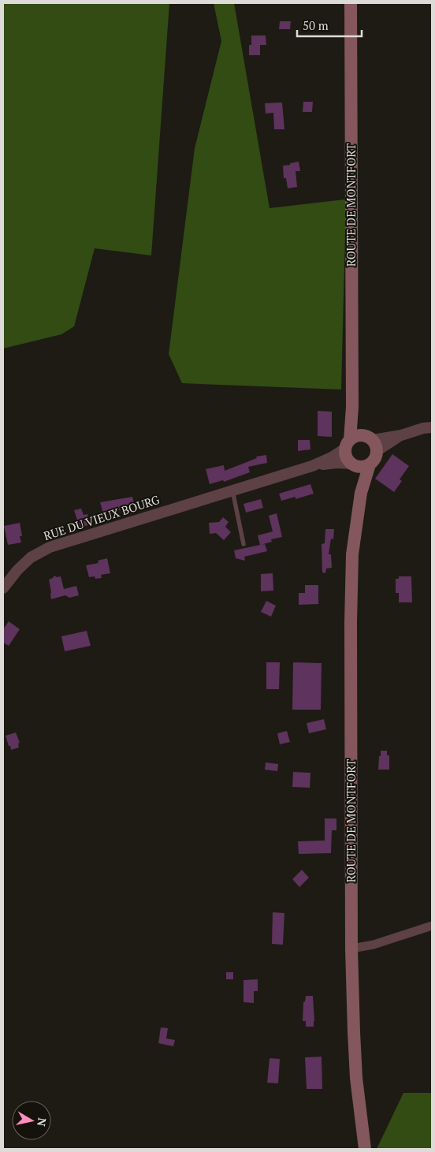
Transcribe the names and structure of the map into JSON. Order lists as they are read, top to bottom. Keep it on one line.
{"streets":{"main road":["ROUTE DE MONTFORT"],"street":["RUE DU VIEUX BOURG"]},"scale_bar":"50 m","north":"right"}
